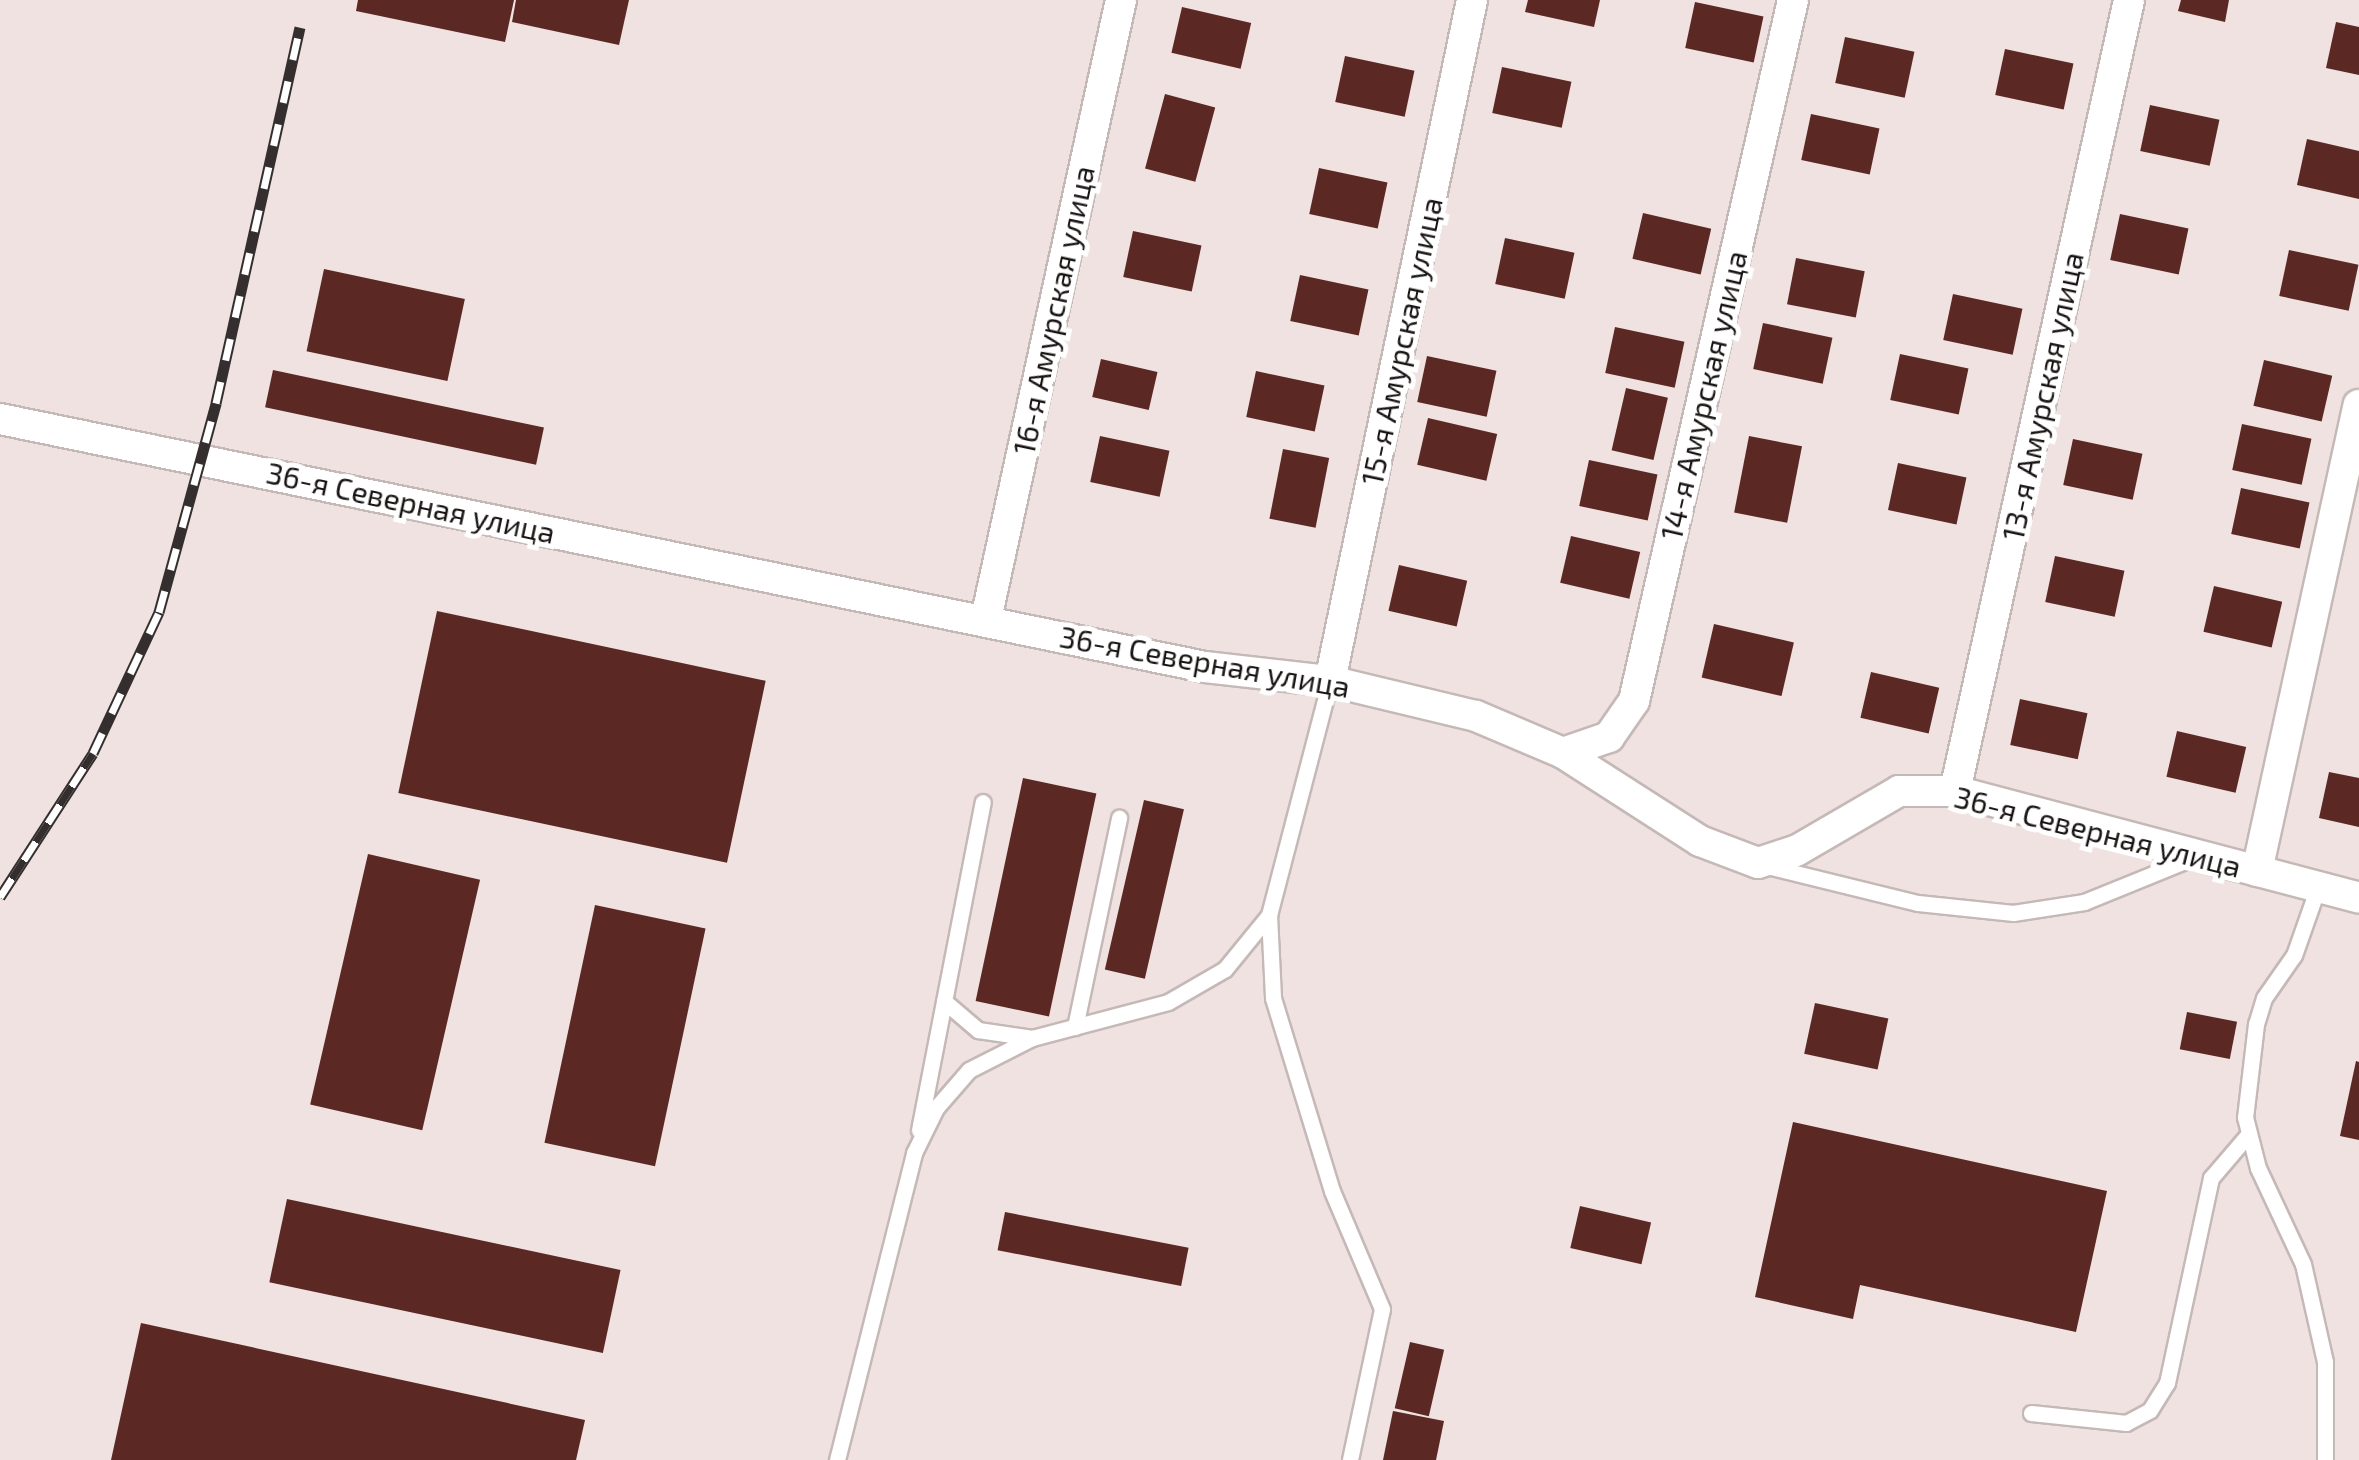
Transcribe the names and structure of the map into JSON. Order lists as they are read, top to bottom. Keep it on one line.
{"streets":{"street":["16-я Амурская улица","15-я Амурская улица","14-я Амурская улица","13-я Амурская улица","36-я Северная улица"]},"crossings":[["16-я Амурская улица","36-я Северная улица"],["15-я Амурская улица","36-я Северная улица"],["14-я Амурская улица","36-я Северная улица"],["13-я Амурская улица","36-я Северная улица"]]}
